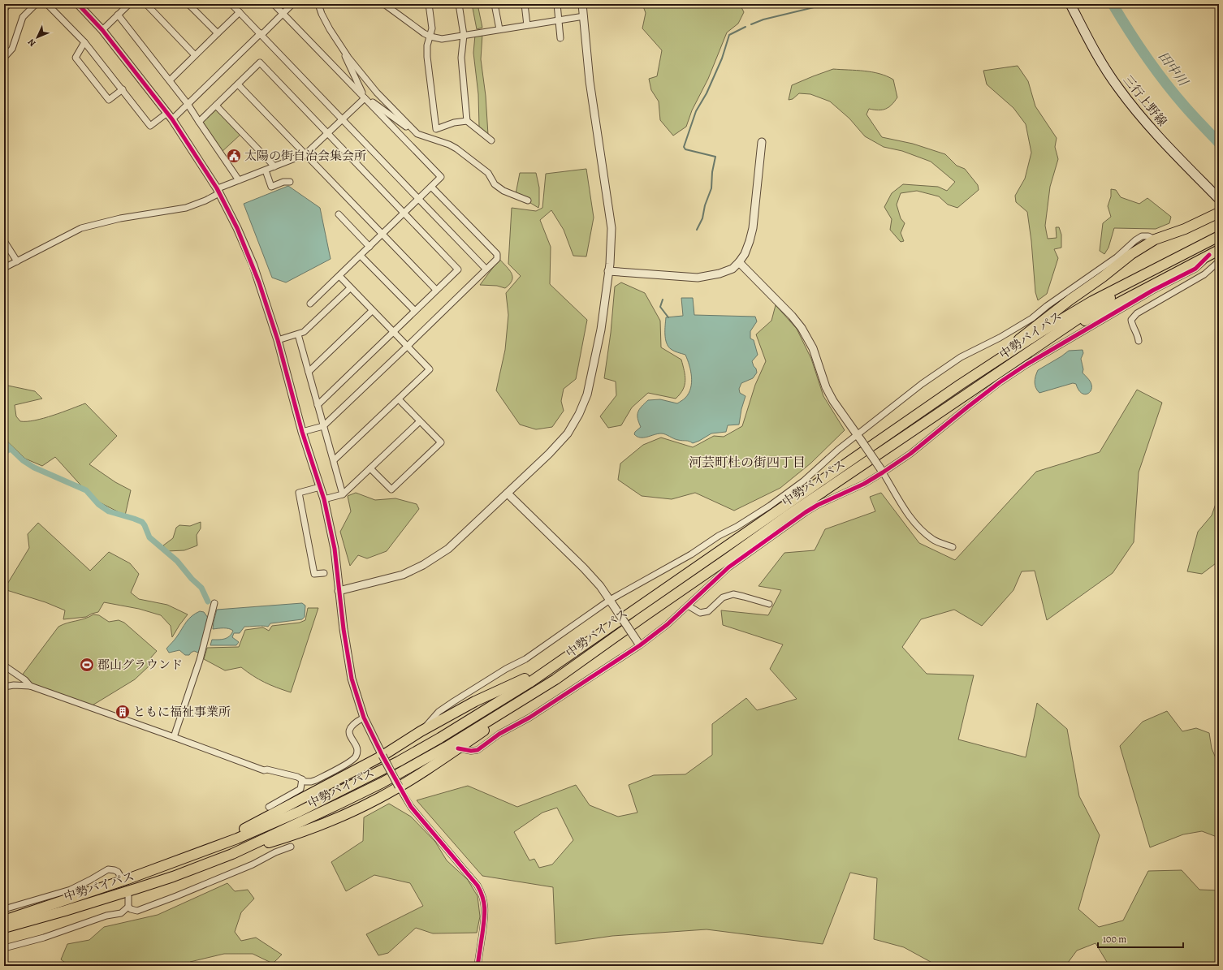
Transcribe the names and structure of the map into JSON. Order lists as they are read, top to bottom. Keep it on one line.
{"streets":{"highway":["中勢バイパス"],"main road":["三行上野線"]},"districts":["河芸町杜の街四丁目"],"water":["田中川"],"places":{"public building":["太陽の街自治会集会所"],"sports":["郡山グラウンド"],"building":["ともに福祉事業所"]},"scale_bar":"100 m","north":"bottom left"}
